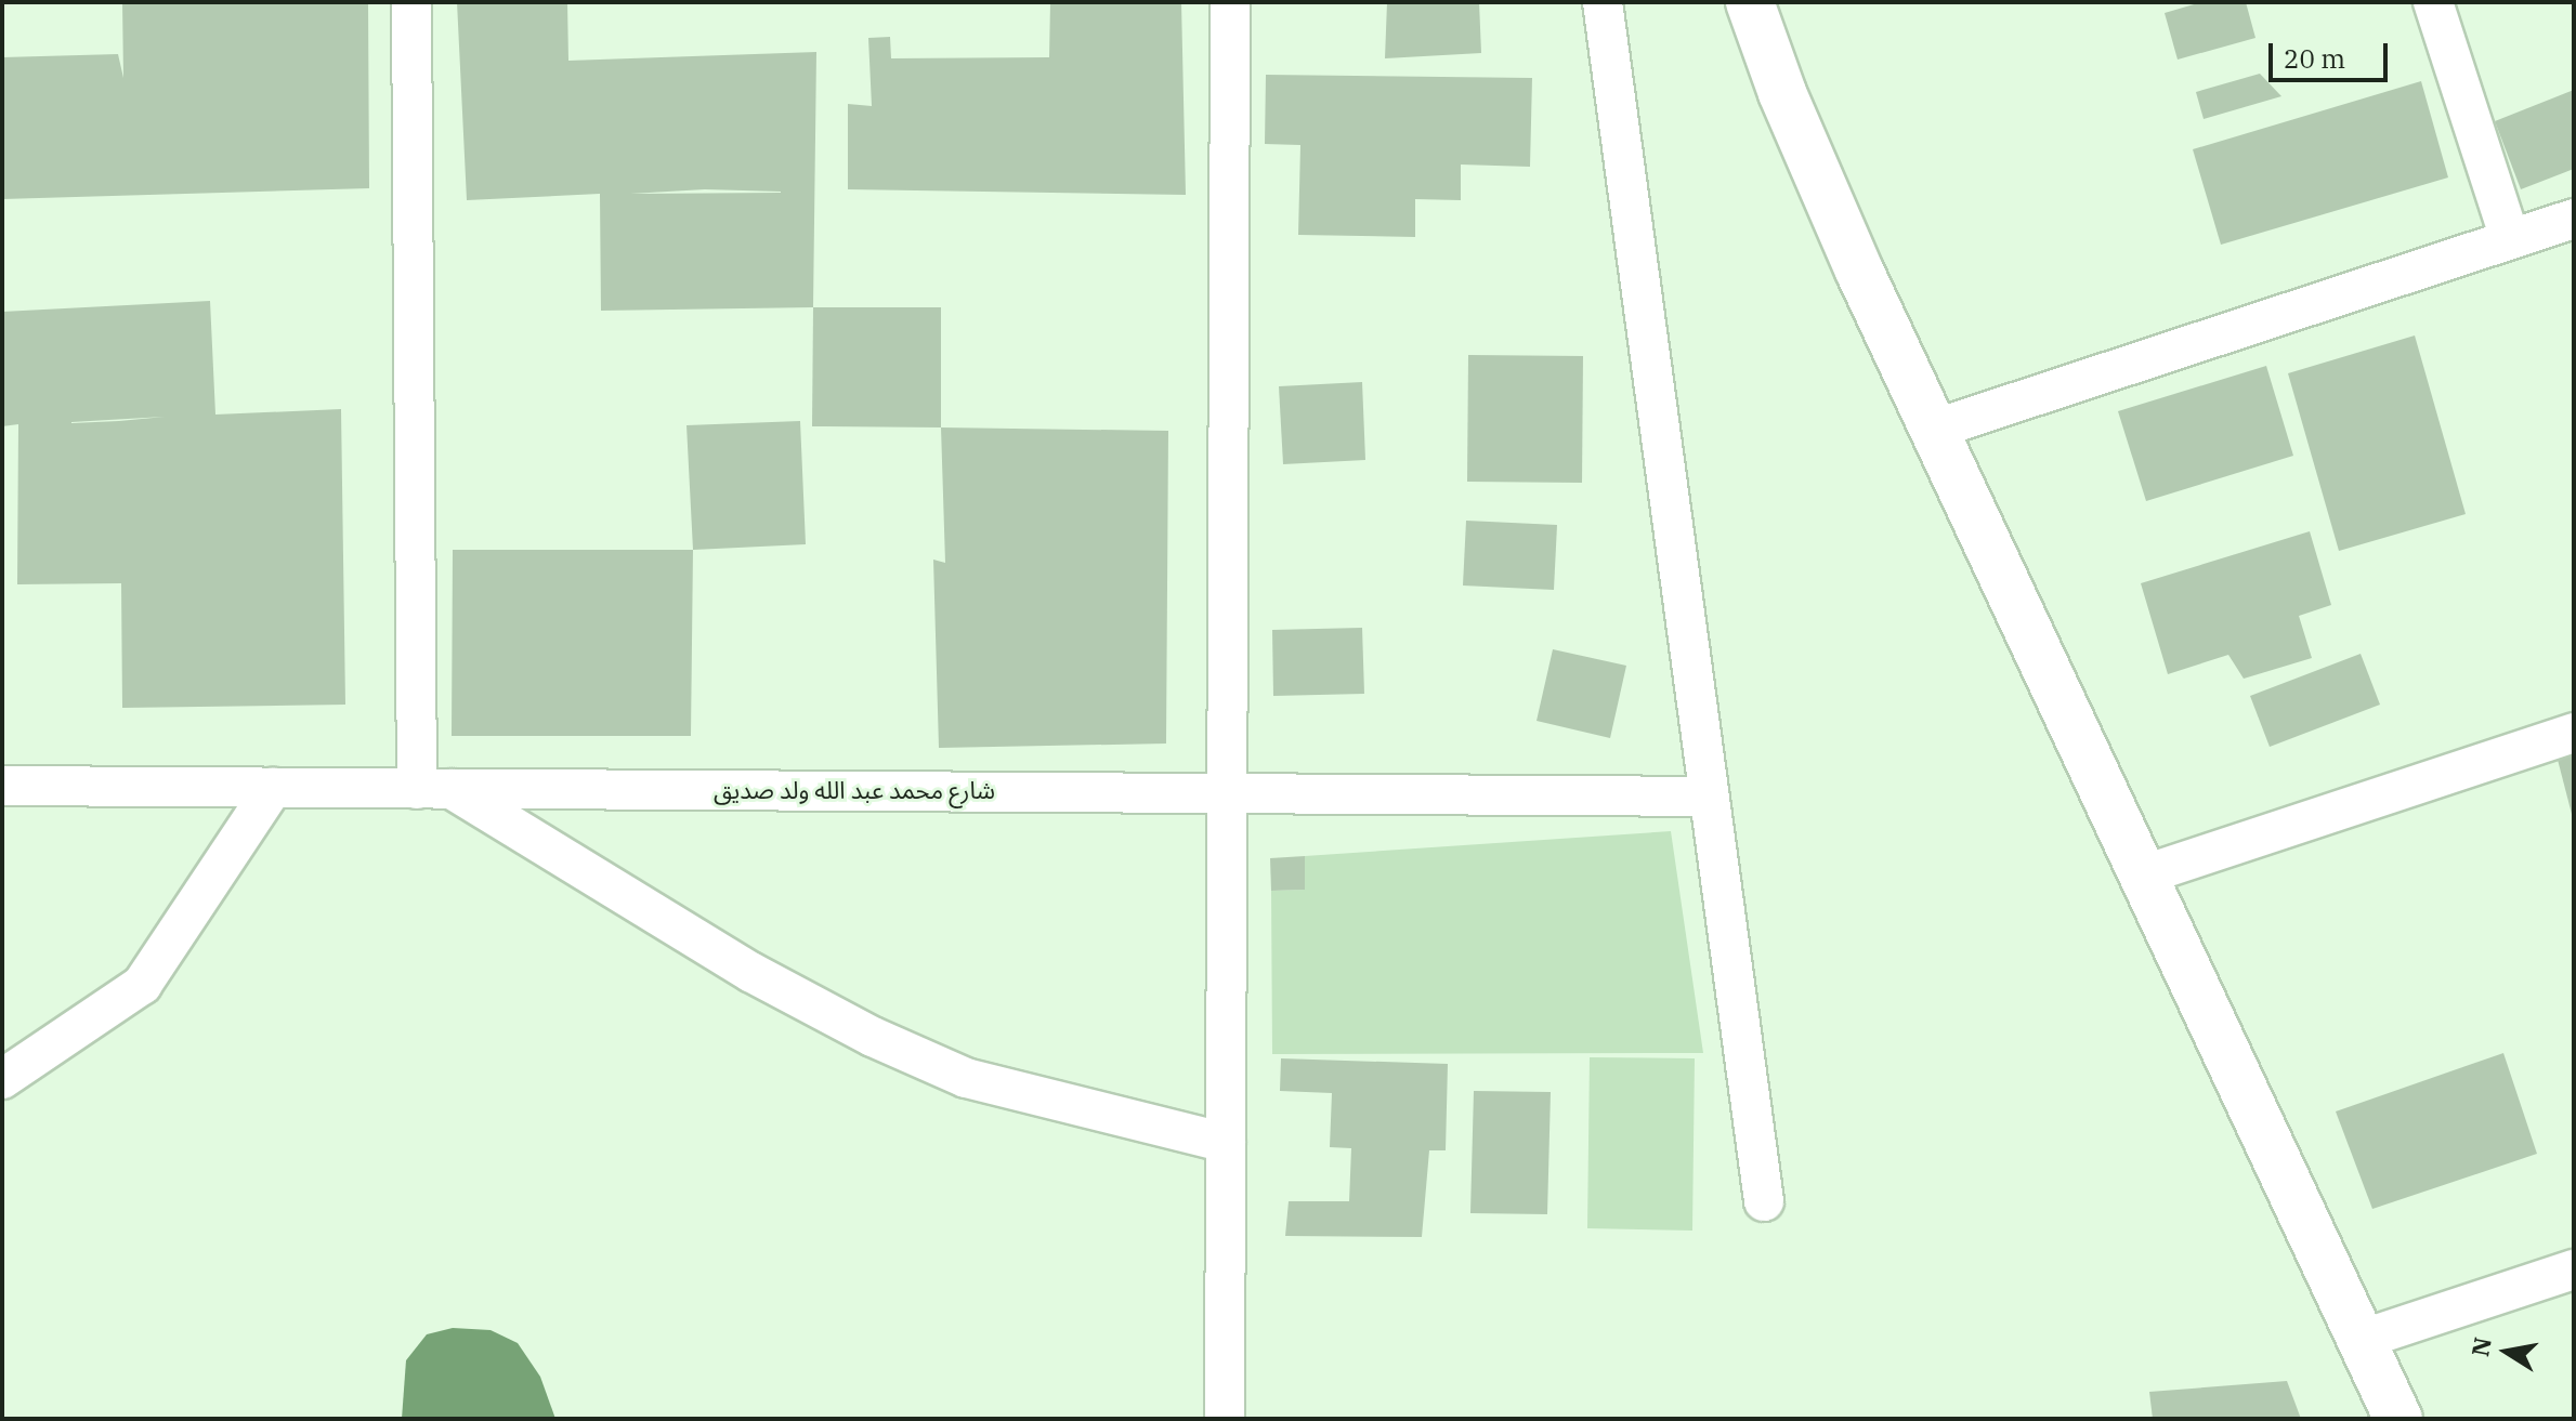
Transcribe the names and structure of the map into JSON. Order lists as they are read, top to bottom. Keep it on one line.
{"streets":{"street":["شارع محمد عبد الله ولد صديق"]},"scale_bar":"20 m","north":"left"}
